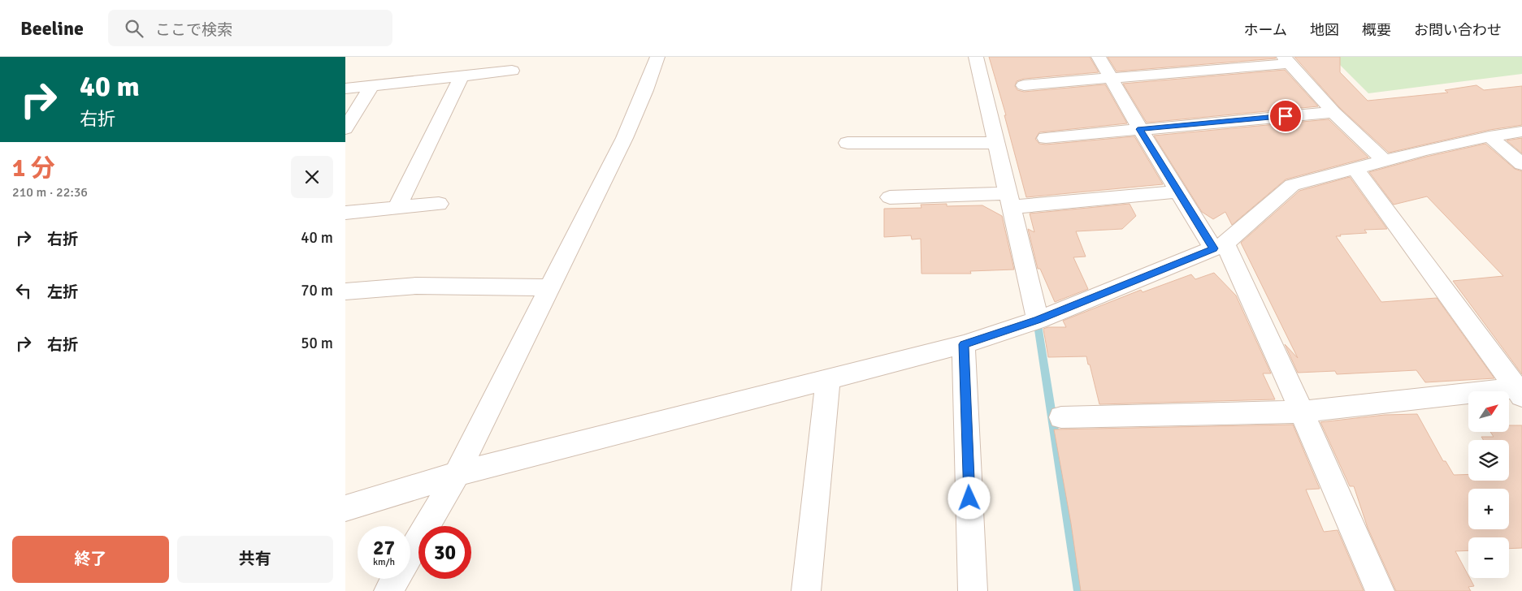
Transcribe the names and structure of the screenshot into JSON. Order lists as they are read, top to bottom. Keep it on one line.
{"north":"top right","page":{"header":"Beeline","search":"ここで検索","nav":["ホーム","地図","概要","お問い合わせ"],"turn":["40 m","右折"],"heading":["1 分","210 m · 22:36"],"list":[{"name":"右折","value":"40 m"},{"name":"左折","value":"70 m"},{"name":"右折","value":"50 m"}],"map_buttons":["+","−"],"speed":"27 km/h","limit":"30","buttons":["終了","共有"]}}
